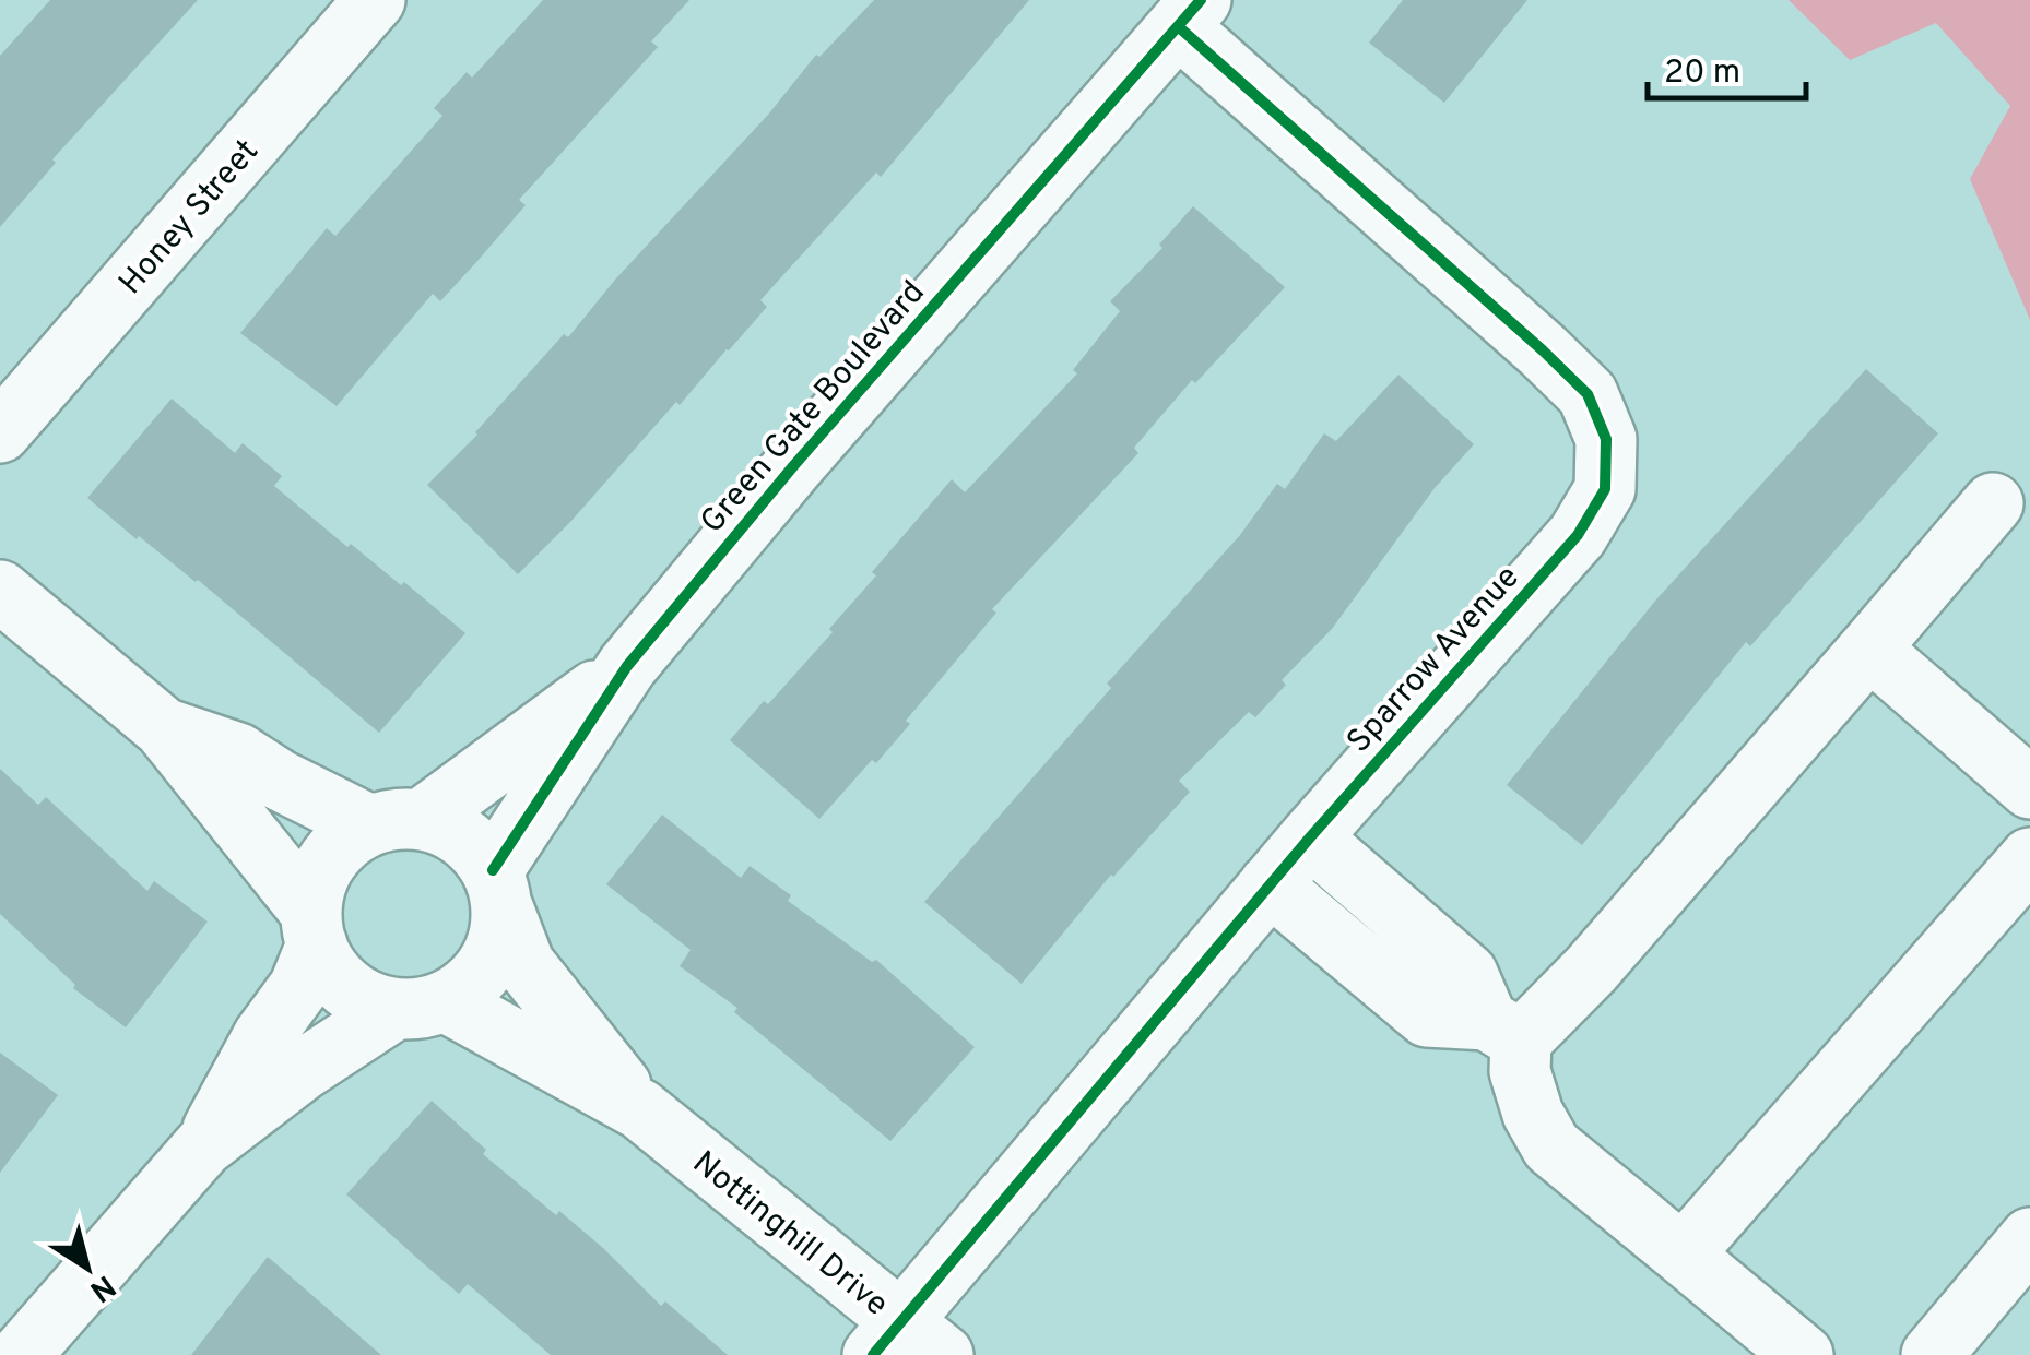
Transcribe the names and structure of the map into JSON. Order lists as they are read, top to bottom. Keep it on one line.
{"streets":{"street":["Honey Street","Green Gate Boulevard","Sparrow Avenue","Nottinghill Drive"]},"crossings":[["Green Gate Boulevard","Sparrow Avenue"],["Green Gate Boulevard","Nottinghill Drive"],["Sparrow Avenue","Nottinghill Drive"]],"scale_bar":"20 m","north":"bottom right"}
